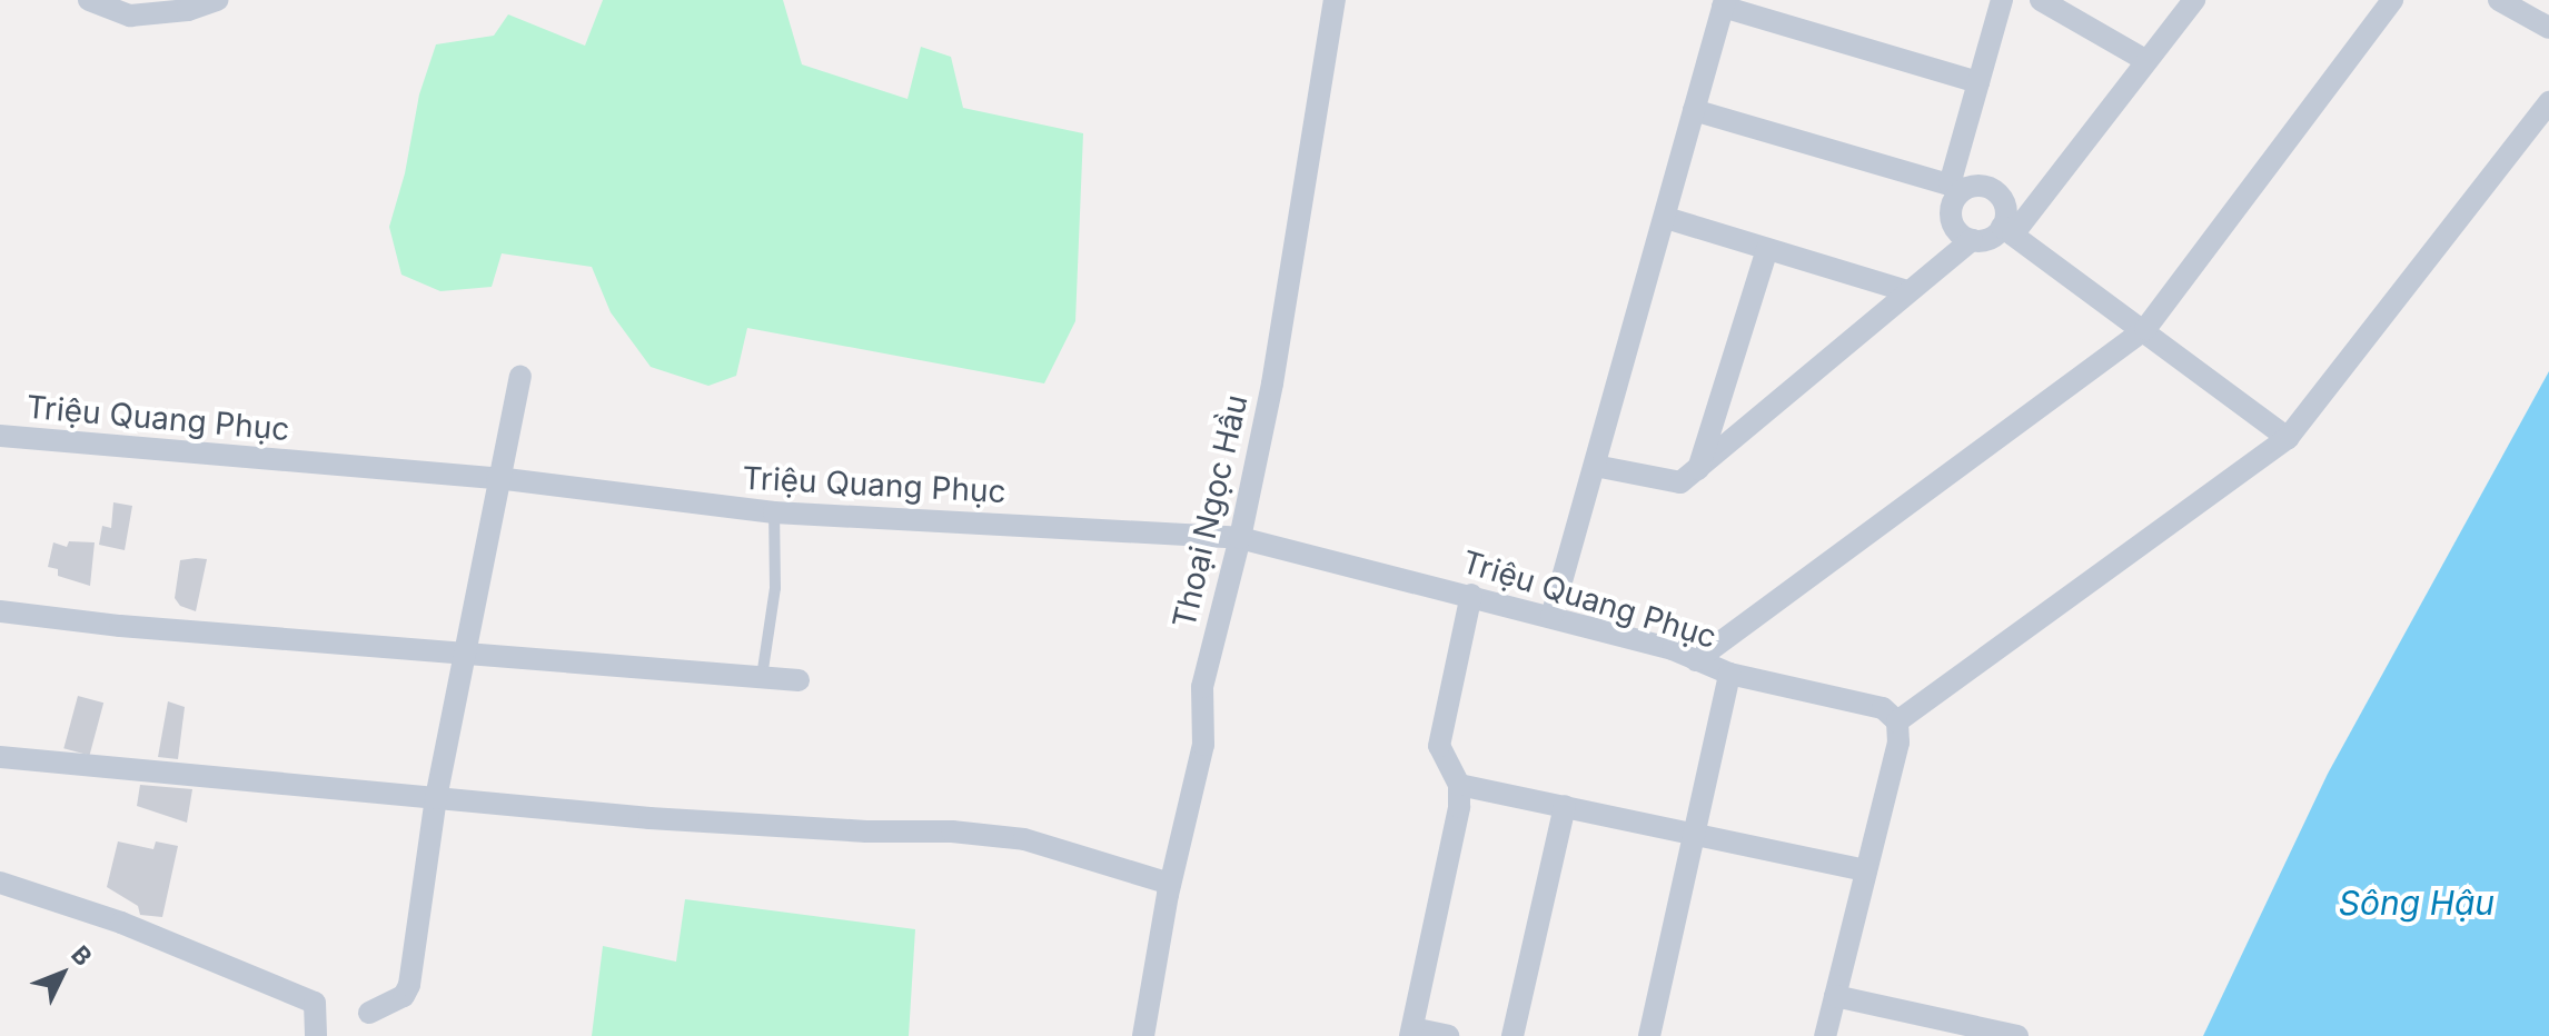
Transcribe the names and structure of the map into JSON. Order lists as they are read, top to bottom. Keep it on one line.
{"streets":{"street":["Triệu Quang Phục","Thoại Ngọc Hầu"]},"crossings":[["Triệu Quang Phục","Thoại Ngọc Hầu"]],"water":["Sông Hậu"],"north":"top right"}
